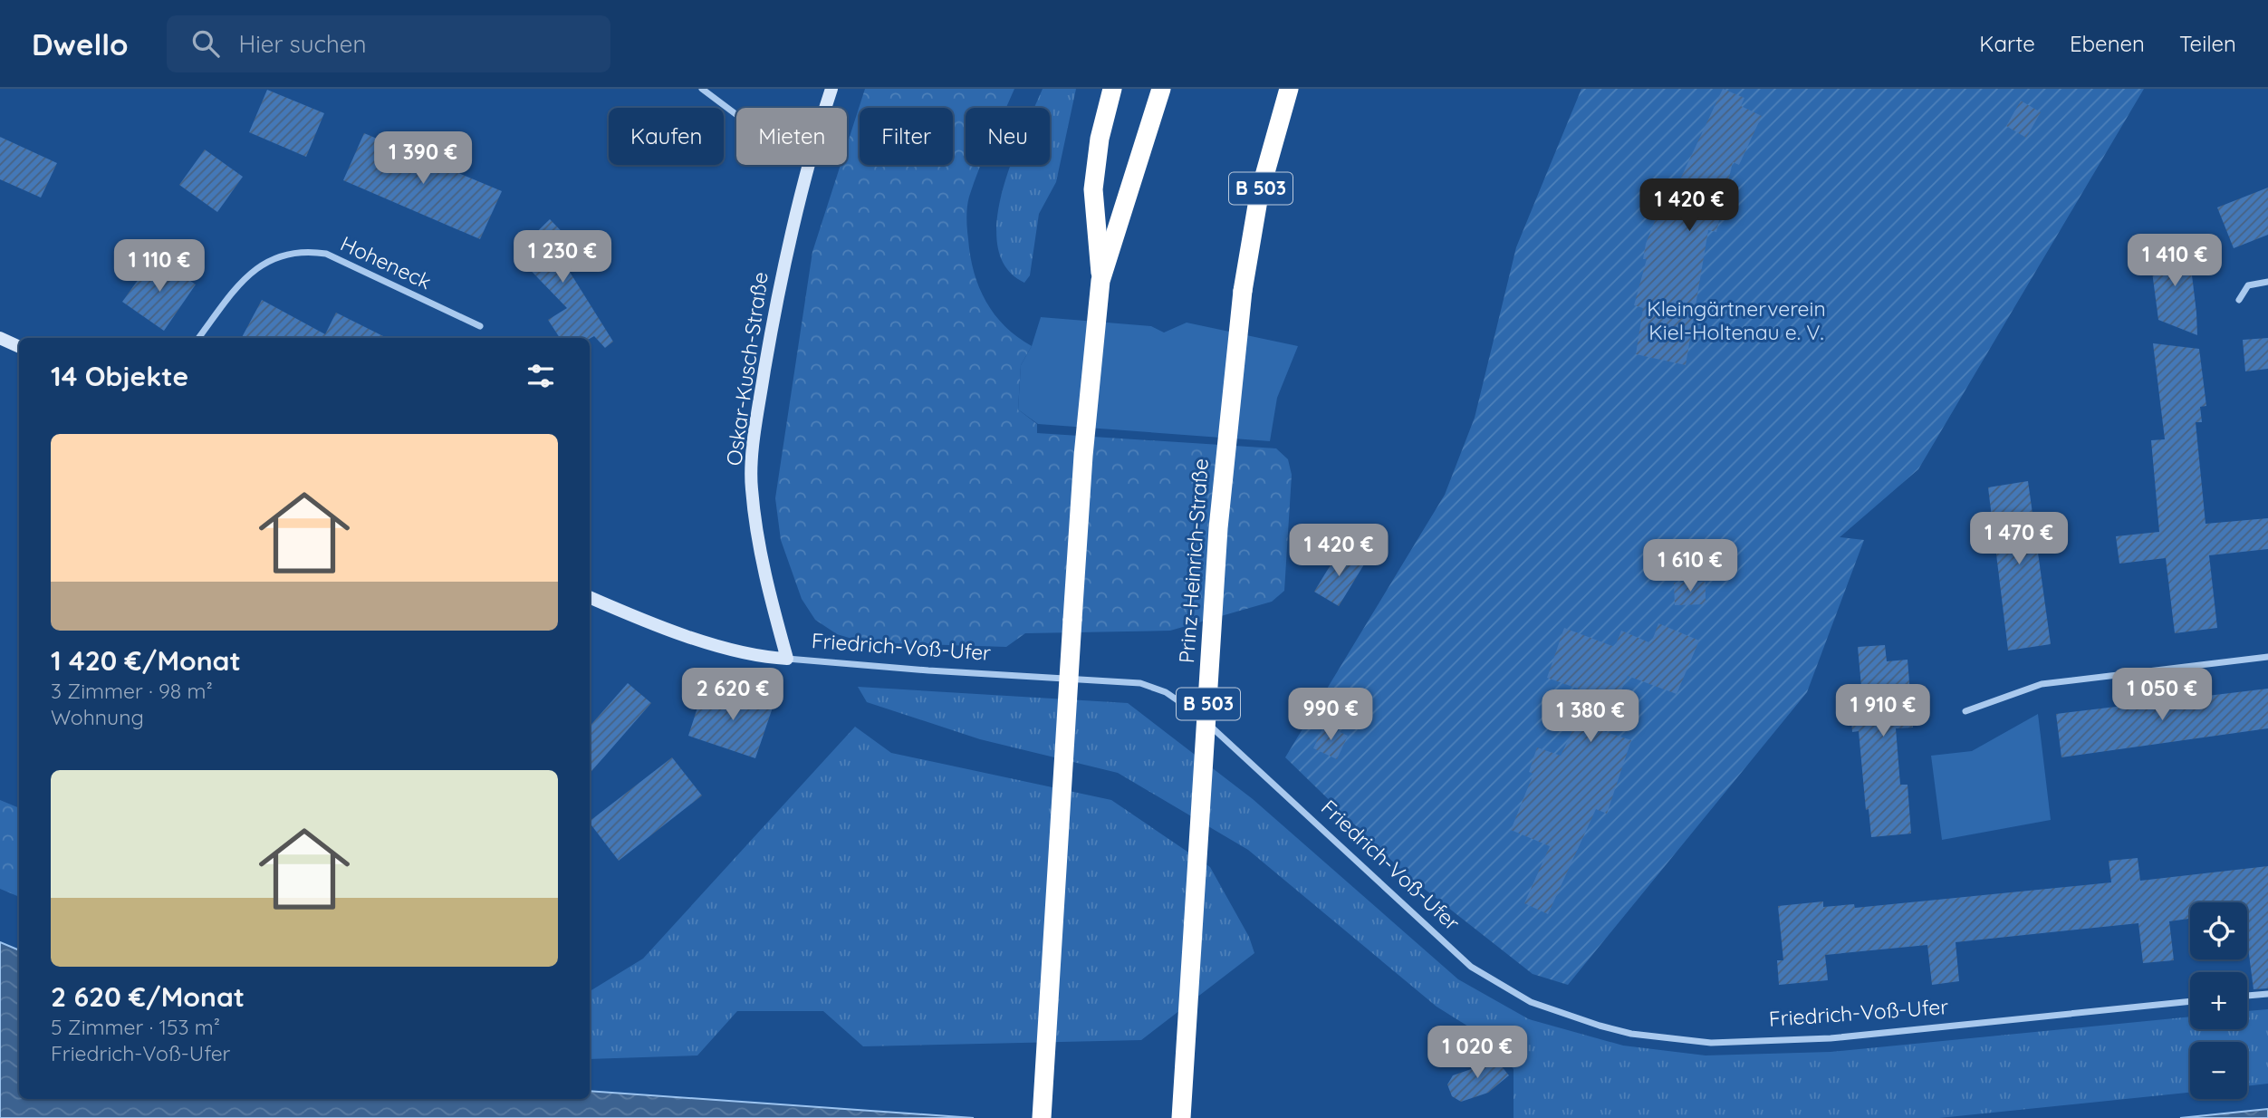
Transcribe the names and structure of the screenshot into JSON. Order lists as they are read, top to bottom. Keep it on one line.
{"streets":{"highway":["B 503","Prinz-Heinrich-Straße"],"street":["Hoheneck","Oskar-Kusch-Straße","Friedrich-Voß-Ufer"]},"crossings":[["Oskar-Kusch-Straße","Friedrich-Voß-Ufer"]],"parks":["Kleingärtnerverein Kiel-Holtenau e. V."],"page":{"header":"Dwello","search":"Hier suchen","nav":["Karte","Ebenen","Teilen"],"chip":["Kaufen","Mieten","Filter","Neu"],"price":["1 390 €","1 420 €","1 230 €","1 410 €","1 110 €","1 470 €","1 420 €","1 610 €","2 620 €","1 050 €","1 910 €","990 €","1 380 €","1 020 €"],"heading":"14 Objekte","list":[{"name":"1 420 €/Monat","note":"3 Zimmer · 98 m² · Wohnung"},{"name":"2 620 €/Monat","note":"5 Zimmer · 153 m² · Friedrich-Voß-Ufer"}],"map_buttons":["+","−"]}}
